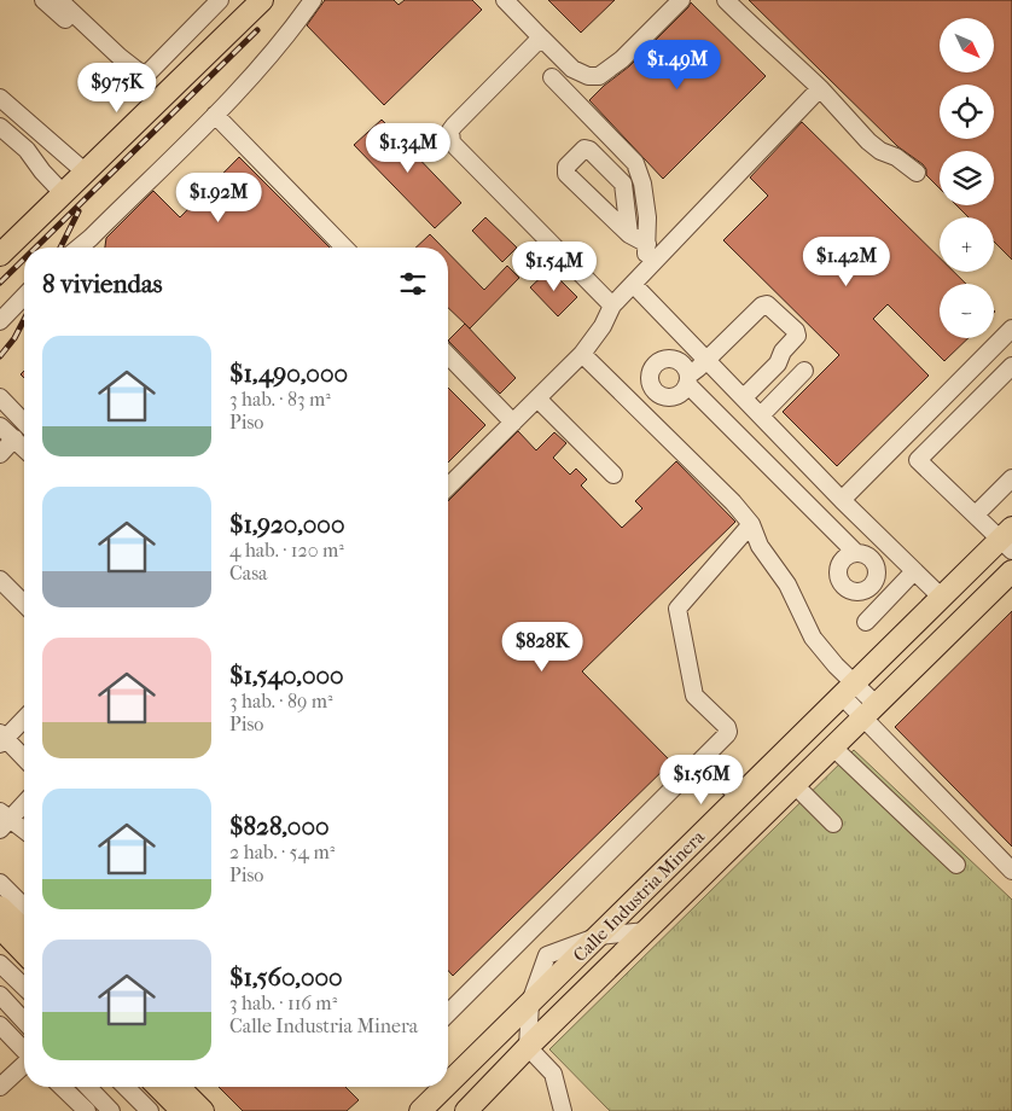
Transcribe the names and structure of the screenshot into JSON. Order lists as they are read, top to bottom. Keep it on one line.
{"streets":{"main road":["Calle Industria Minera"]},"north":"bottom right","page":{"map_buttons":["+","−"],"price":["$1.49M","$975K","$1.34M","$1.92M","$1.42M","$1.54M","$828K","$1.56M"],"heading":"8 viviendas","list":[{"name":"$1,490,000","note":"3 hab. · 83 m² · Piso"},{"name":"$1,920,000","note":"4 hab. · 120 m² · Casa"},{"name":"$1,540,000","note":"3 hab. · 89 m² · Piso"},{"name":"$828,000","note":"2 hab. · 54 m² · Piso"},{"name":"$1,560,000","note":"3 hab. · 116 m² · Calle Industria Minera"}]}}
